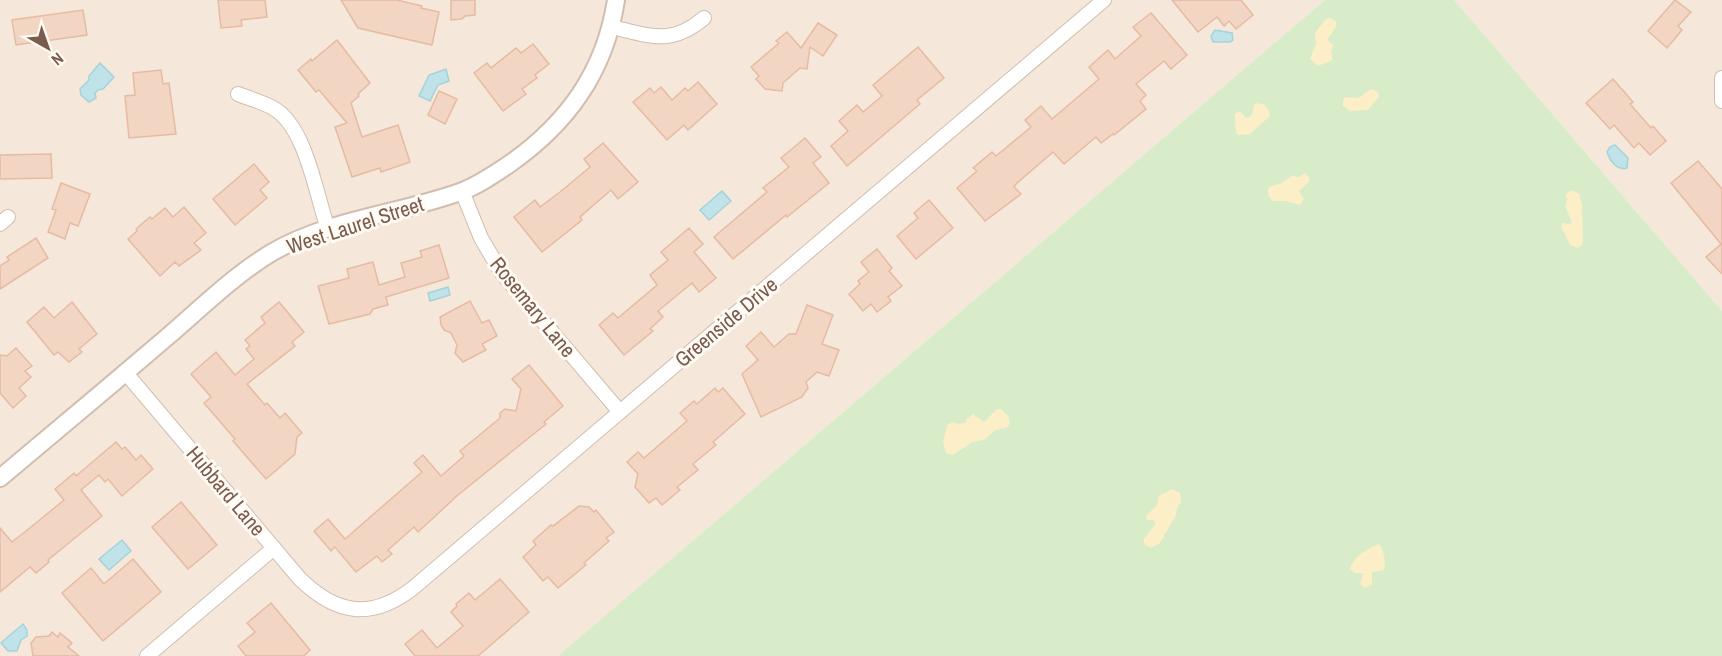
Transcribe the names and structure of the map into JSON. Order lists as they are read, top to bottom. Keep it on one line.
{"streets":{"street":["West Laurel Street","Rosemary Lane","Greenside Drive","Hubbard Lane"]},"crossings":[["West Laurel Street","Rosemary Lane"],["West Laurel Street","Hubbard Lane"],["Rosemary Lane","Greenside Drive"],["Greenside Drive","Hubbard Lane"]],"north":"bottom right"}
